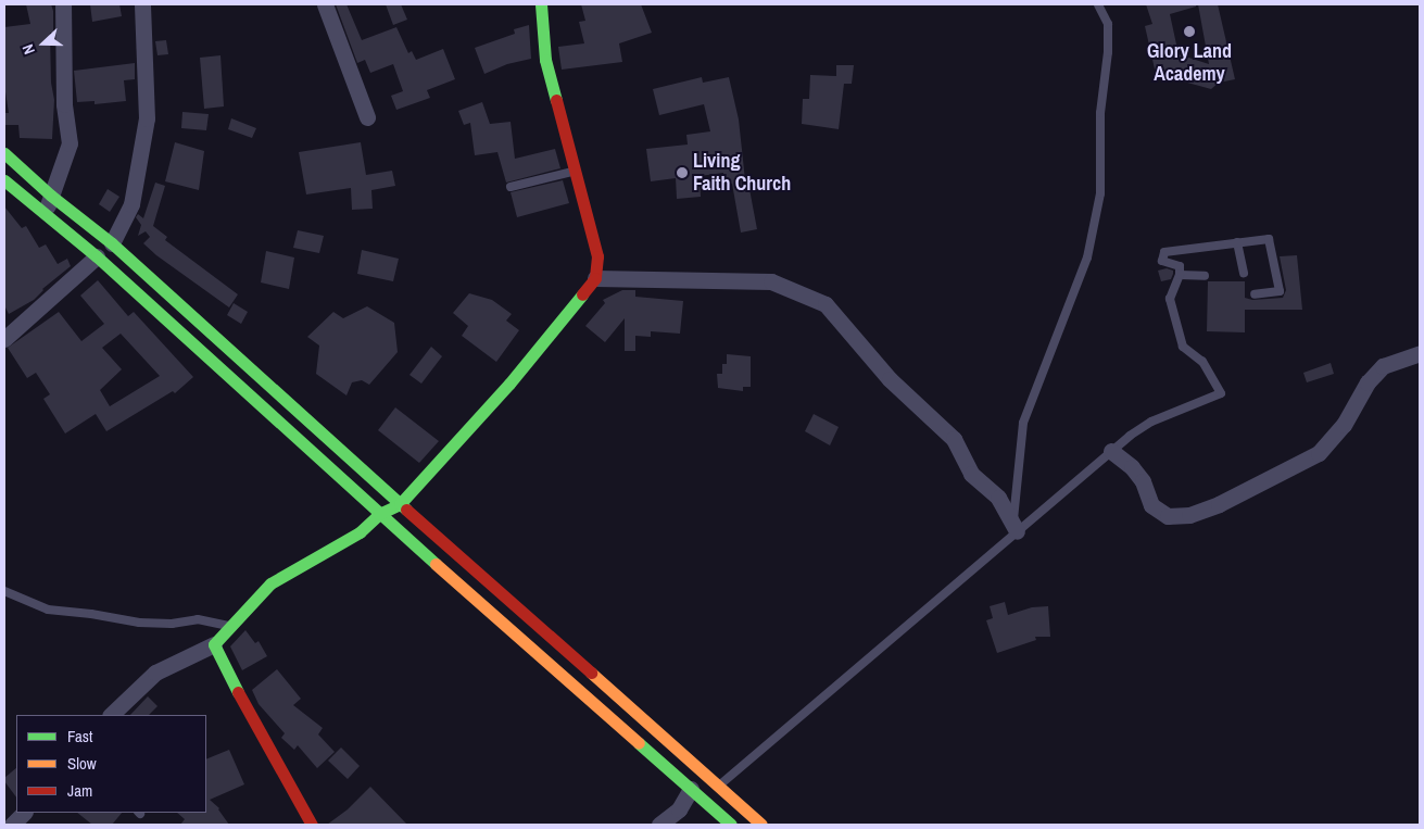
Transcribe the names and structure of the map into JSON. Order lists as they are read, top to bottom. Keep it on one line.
{"places":["Glory Land Academy","Living Faith Church"],"legend":["Fast","Slow","Jam"],"north":"left"}
